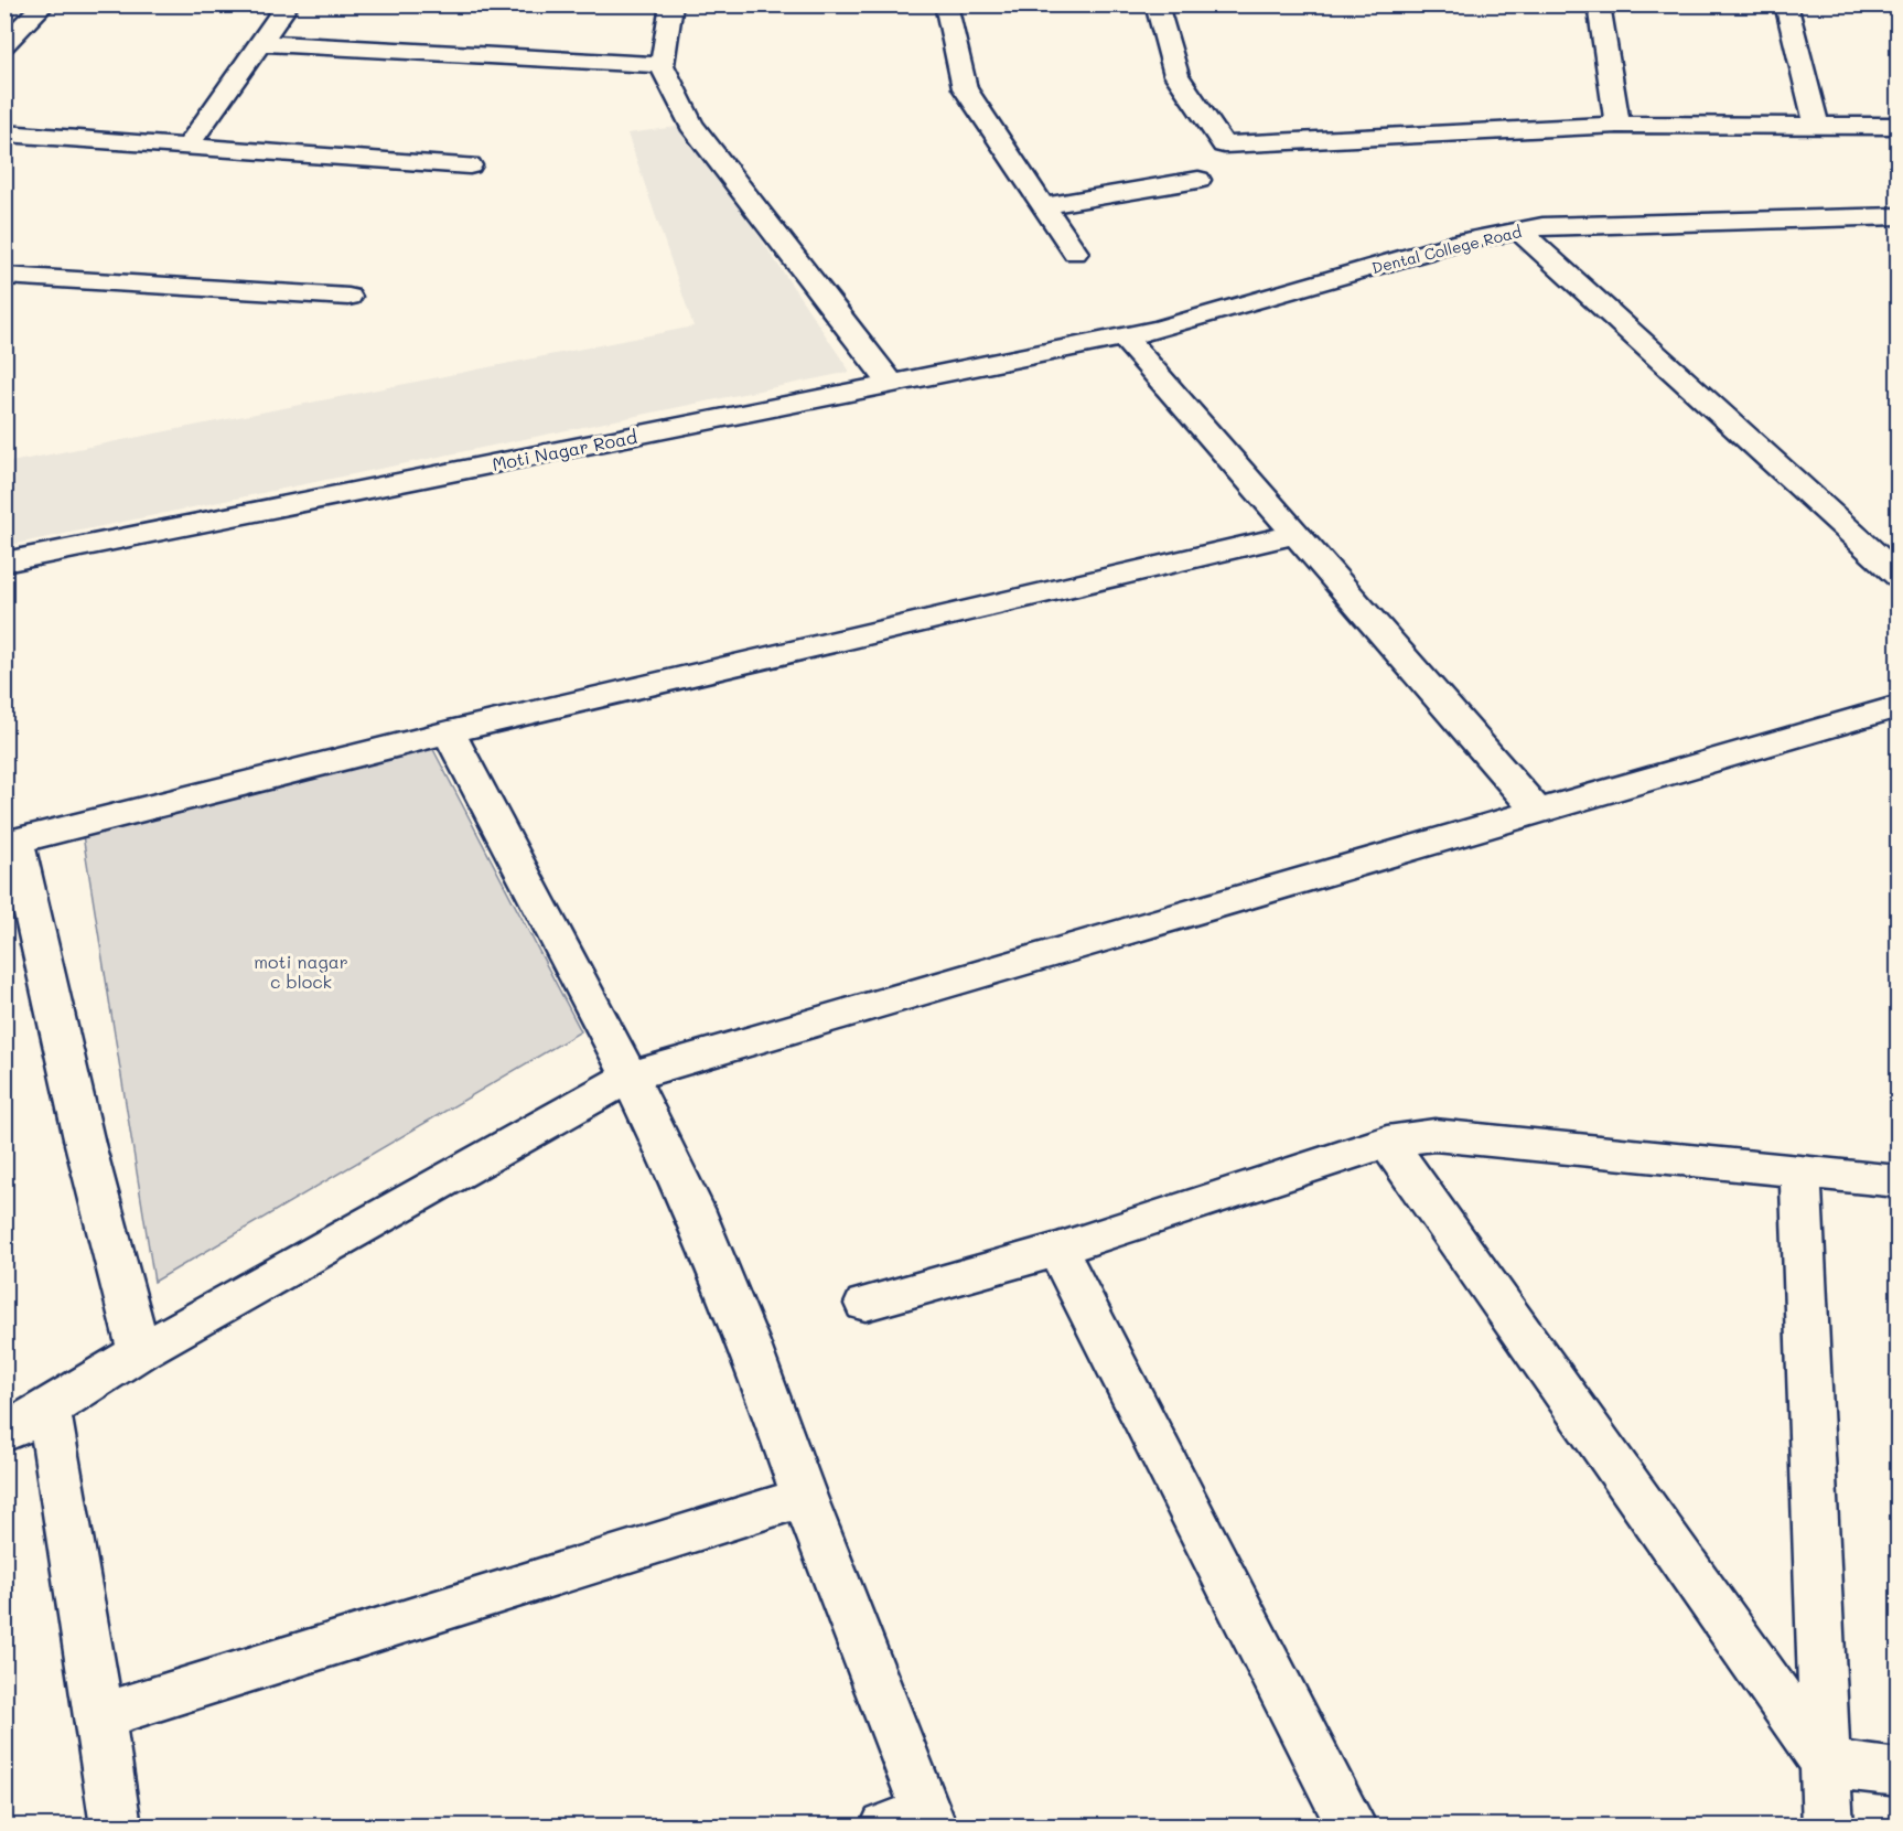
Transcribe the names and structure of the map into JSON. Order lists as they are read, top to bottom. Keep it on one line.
{"streets":{"street":["Dental College Road","Moti Nagar Road"]},"crossings":[["Dental College Road","Moti Nagar Road"]],"parks":["moti nagar c block"]}
